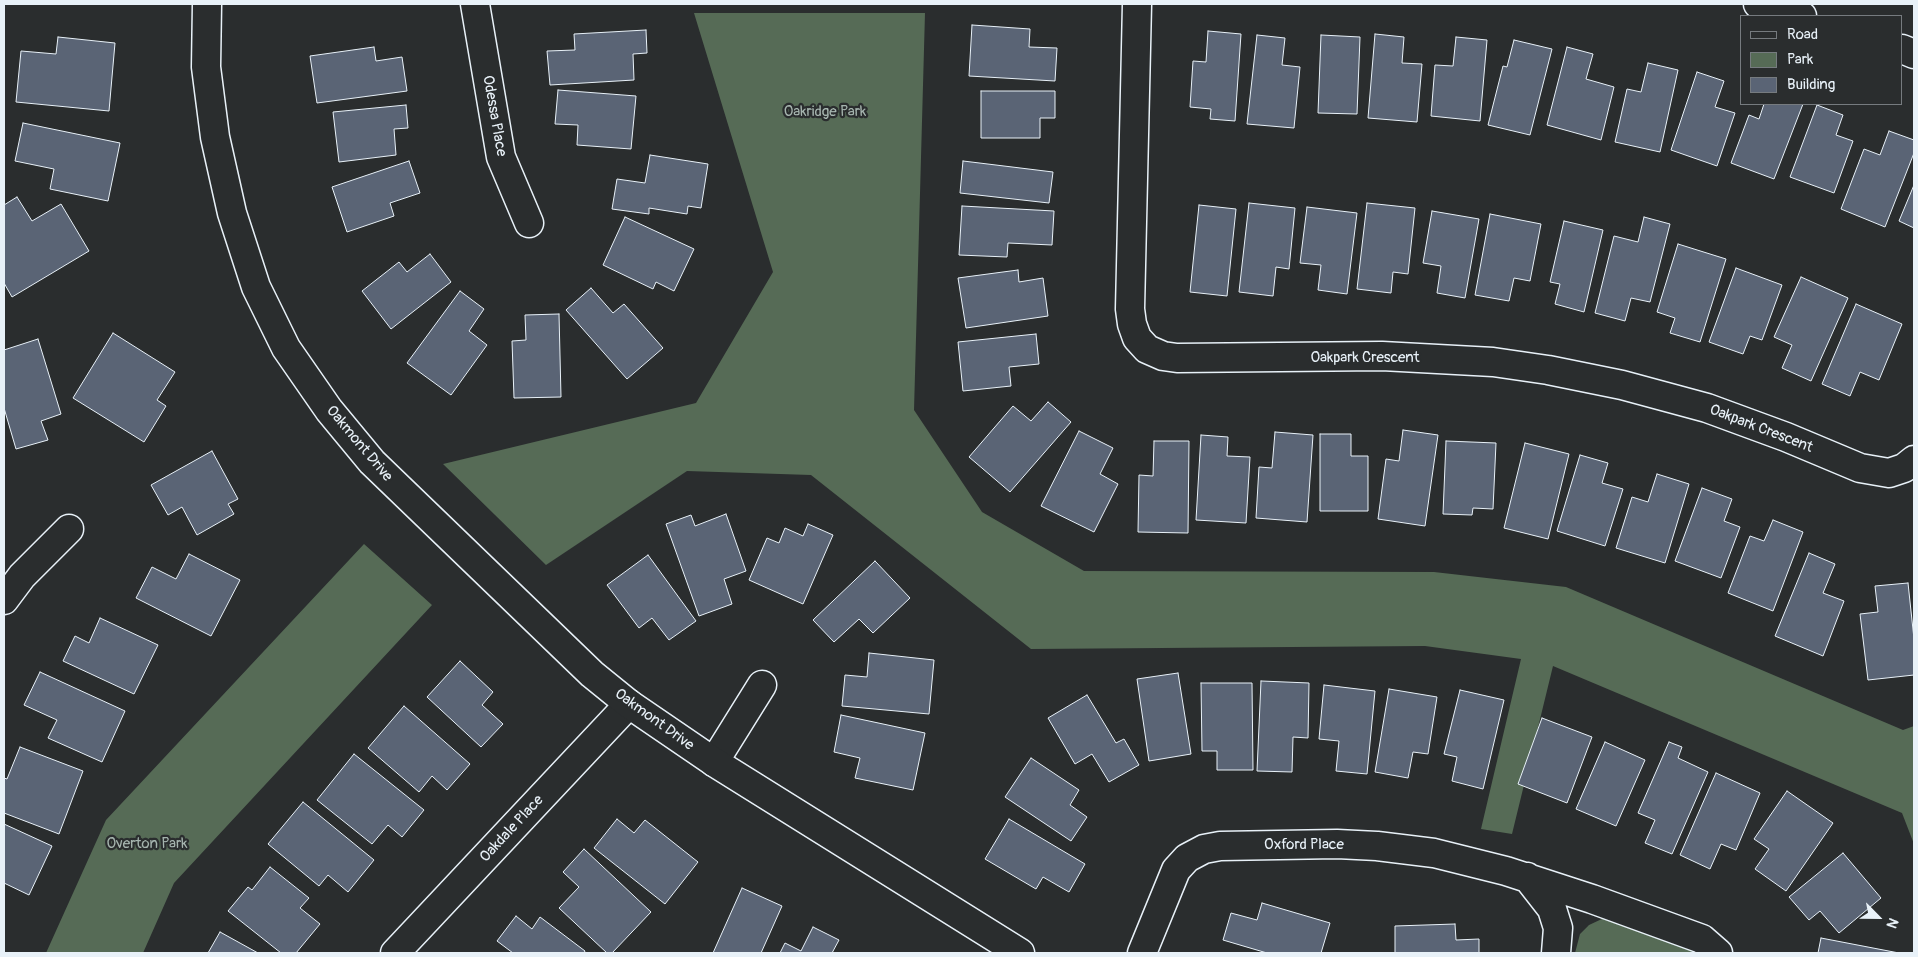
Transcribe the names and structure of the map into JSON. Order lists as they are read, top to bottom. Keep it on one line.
{"streets":{"street":["Odessa Place","Oakpark Crescent","Oakmont Drive","Oakdale Place","Oxford Place"]},"crossings":[["Oakmont Drive","Oakdale Place"]],"parks":["Oakridge Park","Overton Park"],"legend":["Road","Park","Building"],"north":"bottom right"}
